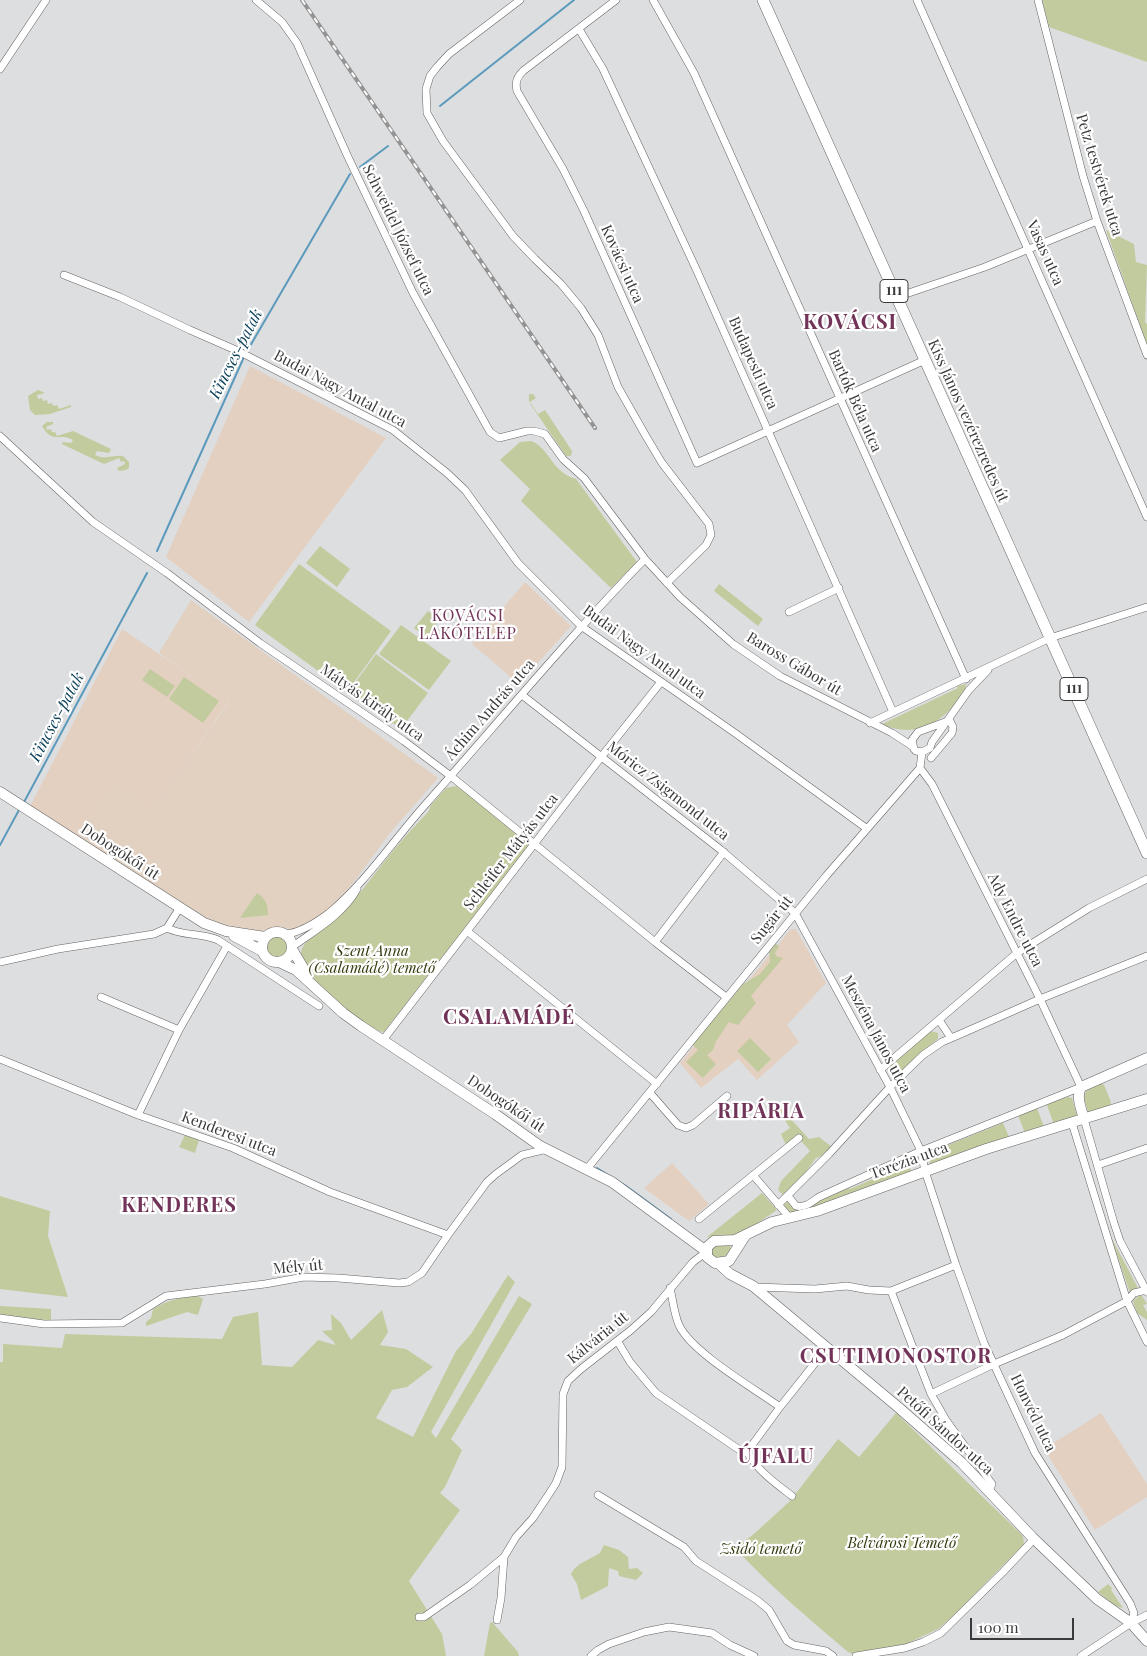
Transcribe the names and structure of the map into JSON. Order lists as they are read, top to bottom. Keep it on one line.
{"streets":{"main road":["111","Kiss János vezérezredes út","Dobogókői út","Terézia utca","Petőfi Sándor utca"],"street":["Petz testvérek utca","Schweidel József utca","Vasas utca","Kovácsi utca","Budapesti utca","Budai Nagy Antal utca","Bartók Béla utca","Baross Gábor út","Mátyás király utca","Áchim András utca","Móricz Zsigmond utca","Schleifer Mátyás utca","Sugár út","Ady Endre utca","Meszéna János utca","Kenderesi utca","Mély út","Kálvária út","Honvéd utca"]},"crossings":[["Schweidel József utca","Baross Gábor út"],["Kovácsi utca","Budapesti utca"],["Budai Nagy Antal utca","Áchim András utca"],["Budai Nagy Antal utca","Schleifer Mátyás utca"],["Budai Nagy Antal utca","Sugár út"],["Baross Gábor út","Áchim András utca"],["Mátyás király utca","Áchim András utca"],["Mátyás király utca","Schleifer Mátyás utca"],["Mátyás király utca","Sugár út"],["Áchim András utca","Móricz Zsigmond utca"],["Áchim András utca","Dobogókői út"],["Móricz Zsigmond utca","Schleifer Mátyás utca"],["Móricz Zsigmond utca","Sugár út"],["Móricz Zsigmond utca","Meszéna János utca"],["Dobogókői út","Schleifer Mátyás utca"],["Dobogókői út","Sugár út"],["Dobogókői út","Terézia utca"],["Dobogókői út","Mély út"],["Dobogókői út","Kálvária út"],["Dobogókői út","Petőfi Sándor utca"],["Sugár út","Ady Endre utca"],["Sugár út","Meszéna János utca"],["Ady Endre utca","Terézia utca"],["Meszéna János utca","Terézia utca"],["Meszéna János utca","Honvéd utca"],["Kenderesi utca","Mély út"],["Terézia utca","Kálvária út"],["Terézia utca","Honvéd utca"],["Terézia utca","Petőfi Sándor utca"],["Kálvária út","Petőfi Sándor utca"],["Honvéd utca","Petőfi Sándor utca"]],"districts":["KOVÁCSI","KOVÁCSI LAKÓTELEP","CSALAMÁDÉ","RIPÁRIA","KENDERES","CSUTIMONOSTOR","ÚJFALU"],"water":["Kincses-patak"],"parks":["Szent Anna (Csalamádé) temető","Belvárosi Temető","Zsidó temető"],"scale_bar":"100 m"}
